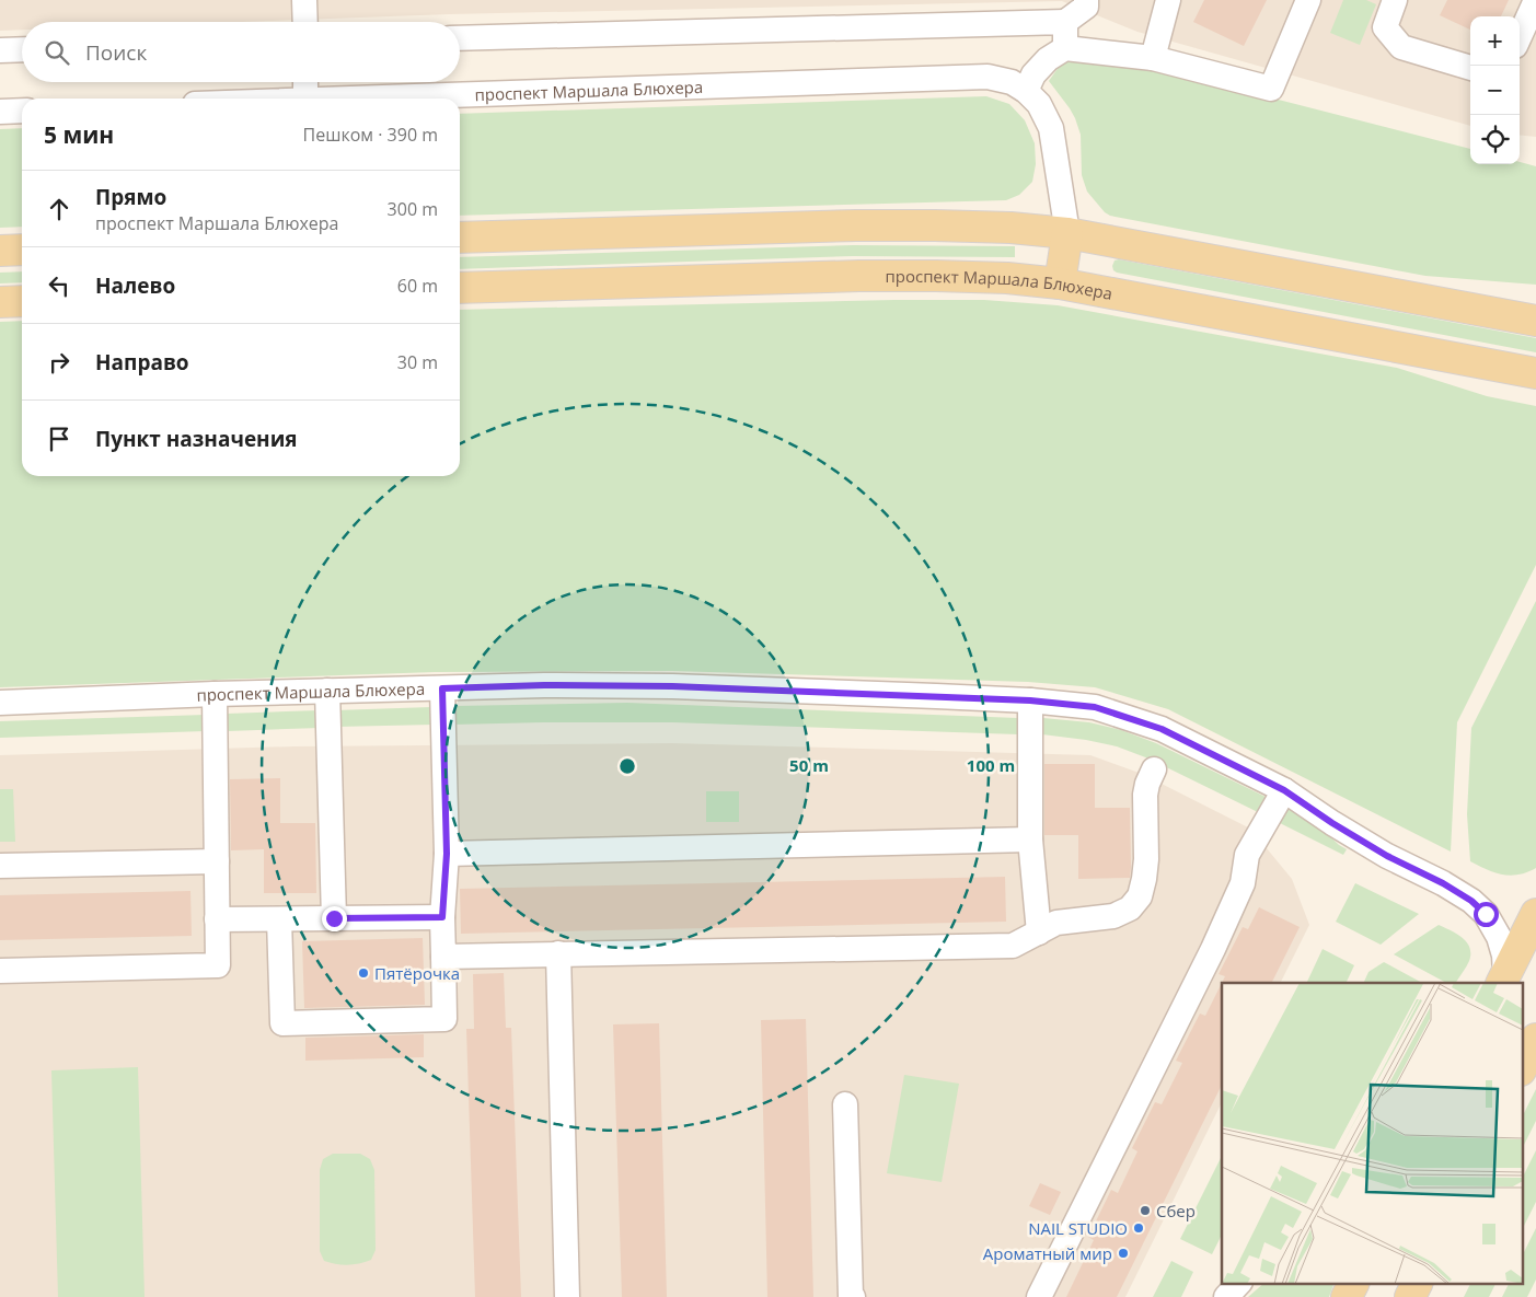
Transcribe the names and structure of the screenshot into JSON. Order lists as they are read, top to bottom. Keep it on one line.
{"streets":{"main road":["проспект Маршала Блюхера"]},"places":["Пятёрочка","Сбер","NAIL STUDIO","Ароматный мир"],"page":{"map_buttons":["+","−"],"search":"Поиск","heading":["5 мин","Пешком · 390 m"],"list":[["Прямо","проспект Маршала Блюхера","300 m"],["Налево","60 m"],["Направо","30 m"],"Пункт назначения"]},"rings":["50 m","100 m"]}
